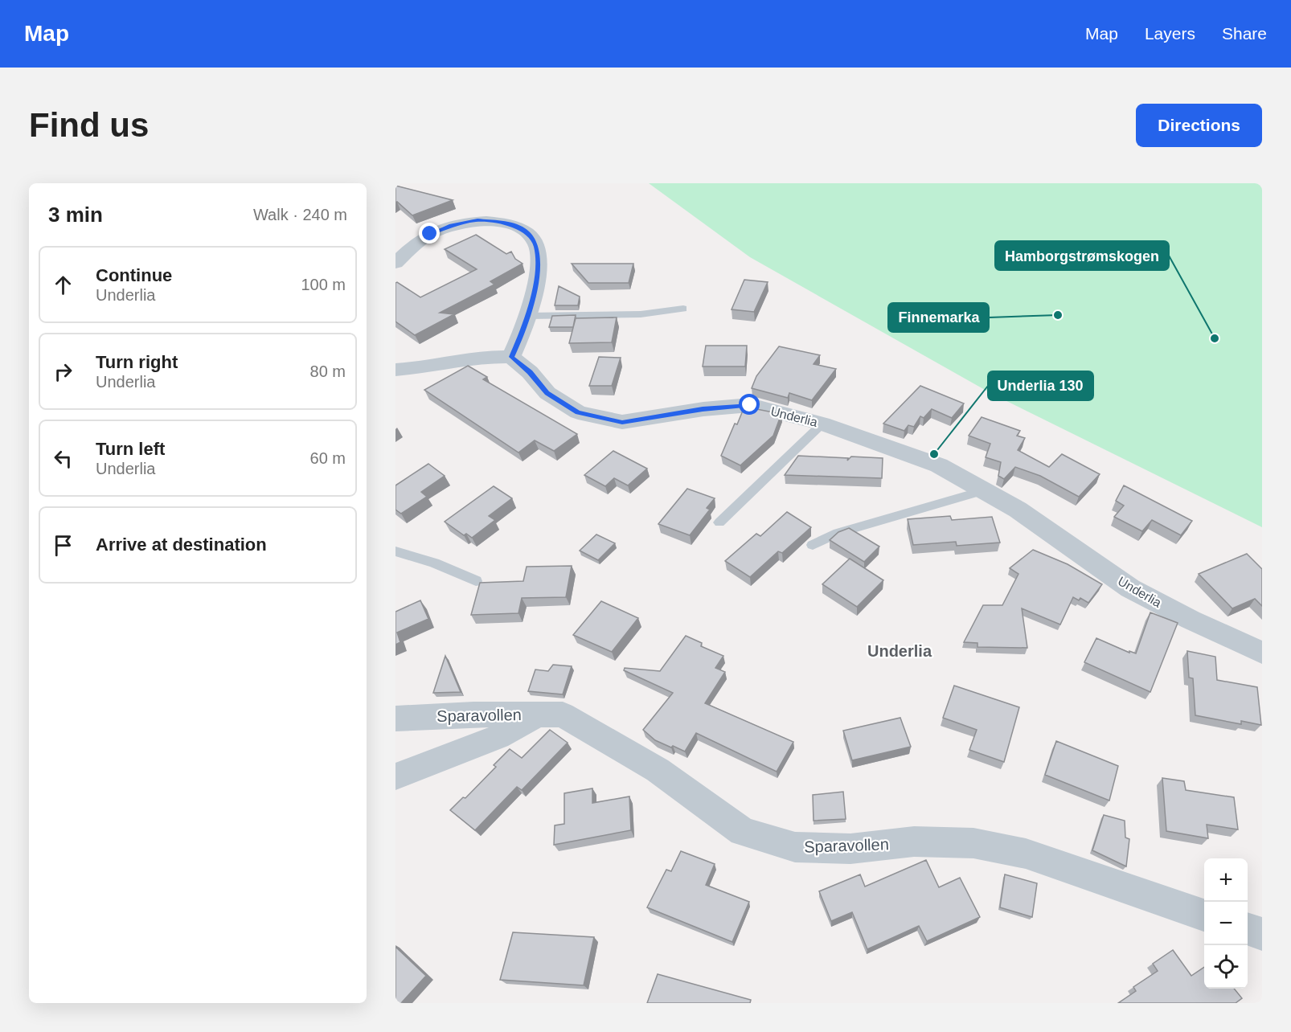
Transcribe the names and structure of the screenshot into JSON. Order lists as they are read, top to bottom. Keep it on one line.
{"streets":{"street":["Underlia","Sparavollen"]},"districts":["Underlia"],"places":["Finnemarka","Hamborgstrømskogen","Underlia 130"],"page":{"header":"Map","nav":["Map","Layers","Share"],"buttons":"Directions","title":"Find us","heading":["3 min","Walk · 240 m"],"list":[["Continue","Underlia","100 m"],["Turn right","Underlia","80 m"],["Turn left","Underlia","60 m"],"Arrive at destination"],"map_buttons":["+","−"]}}
